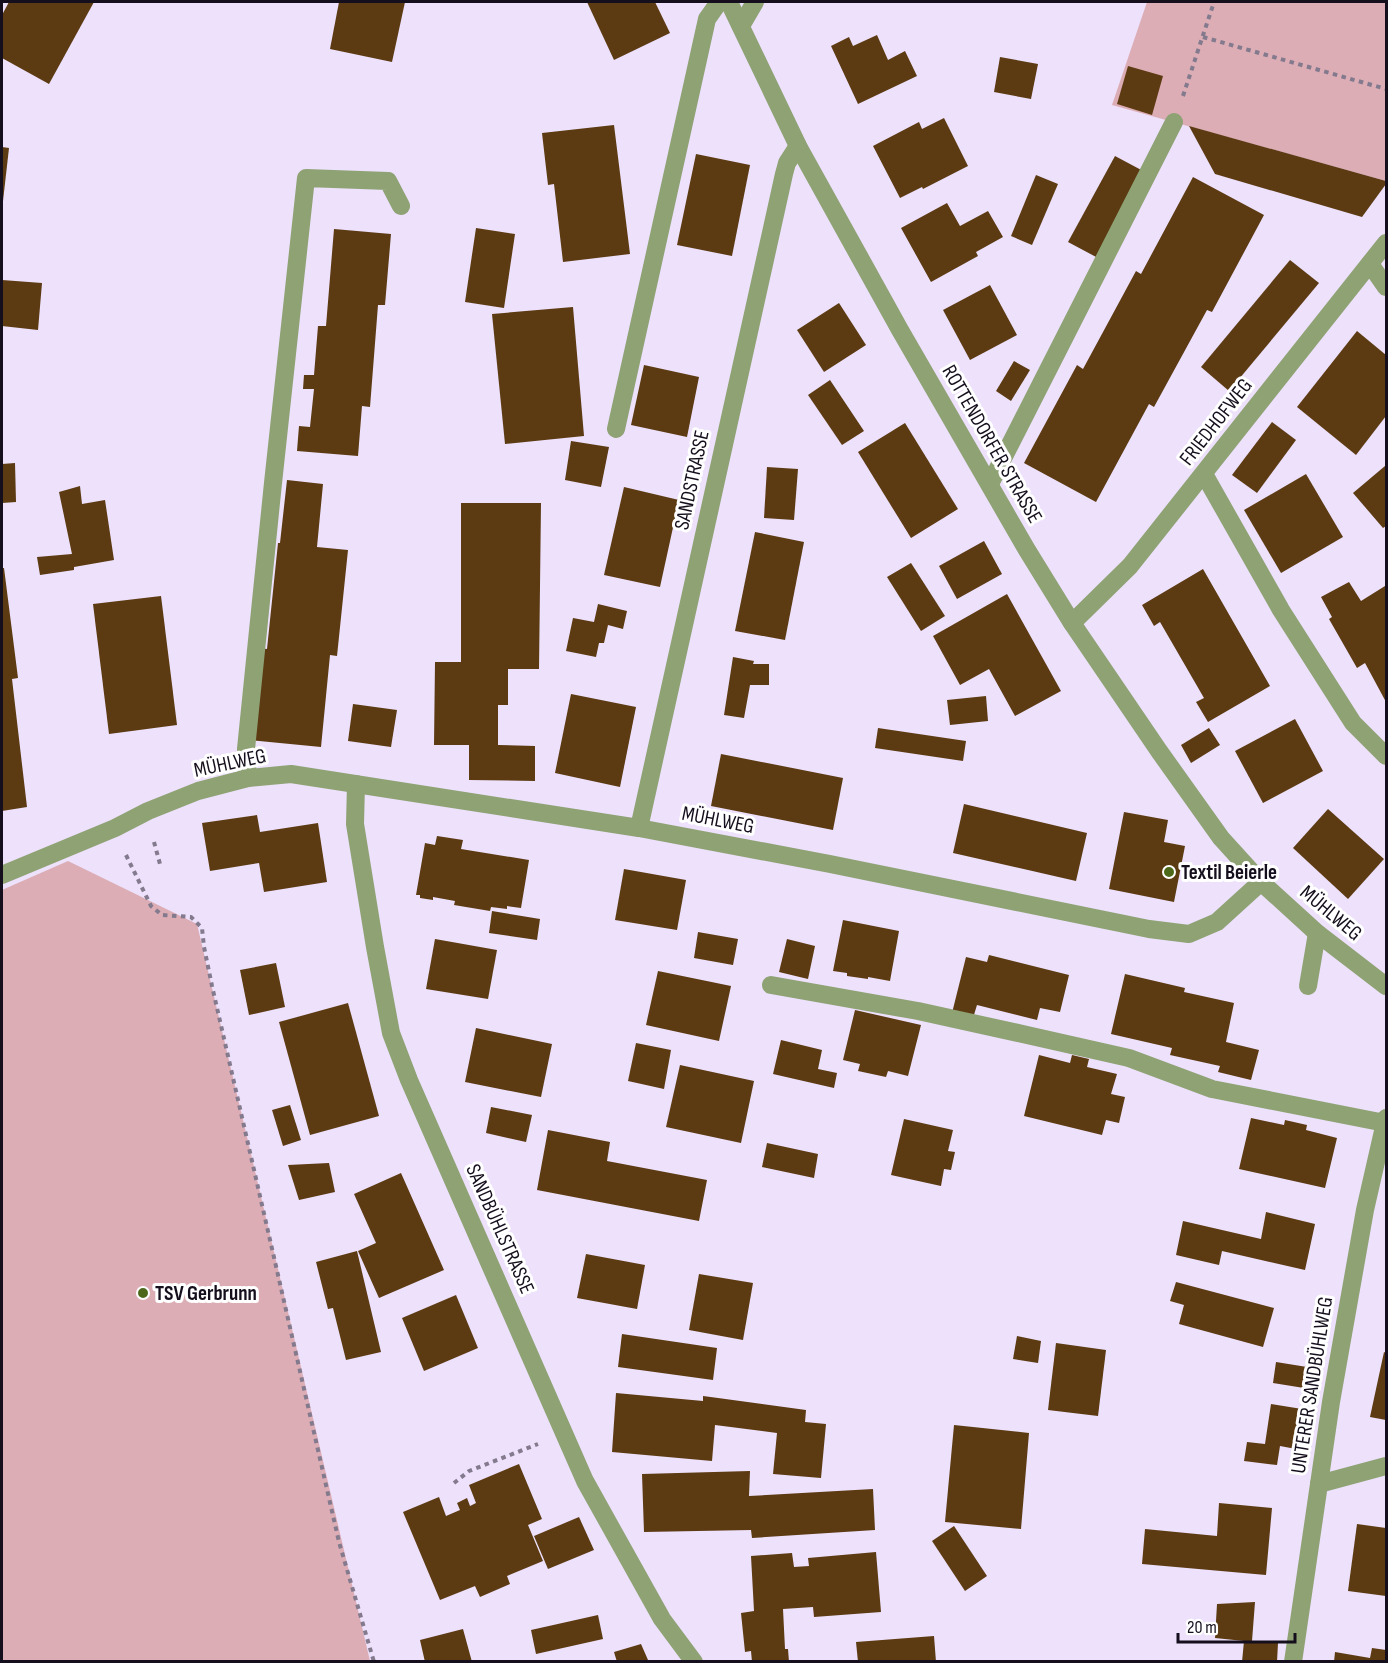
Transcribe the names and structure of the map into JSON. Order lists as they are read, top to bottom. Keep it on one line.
{"streets":{"street":["FRIEDHOFWEG","ROTTENDORFER STRASSE","SANDSTRASSE","MÜHLWEG","SANDBÜHLSTRASSE","UNTERER SANDBÜHLWEG"]},"crossings":[["FRIEDHOFWEG","ROTTENDORFER STRASSE"],["ROTTENDORFER STRASSE","SANDSTRASSE"],["ROTTENDORFER STRASSE","MÜHLWEG"],["SANDSTRASSE","MÜHLWEG"],["MÜHLWEG","SANDBÜHLSTRASSE"]],"places":["Textil Beierle","TSV Gerbrunn"],"scale_bar":"20 m"}
